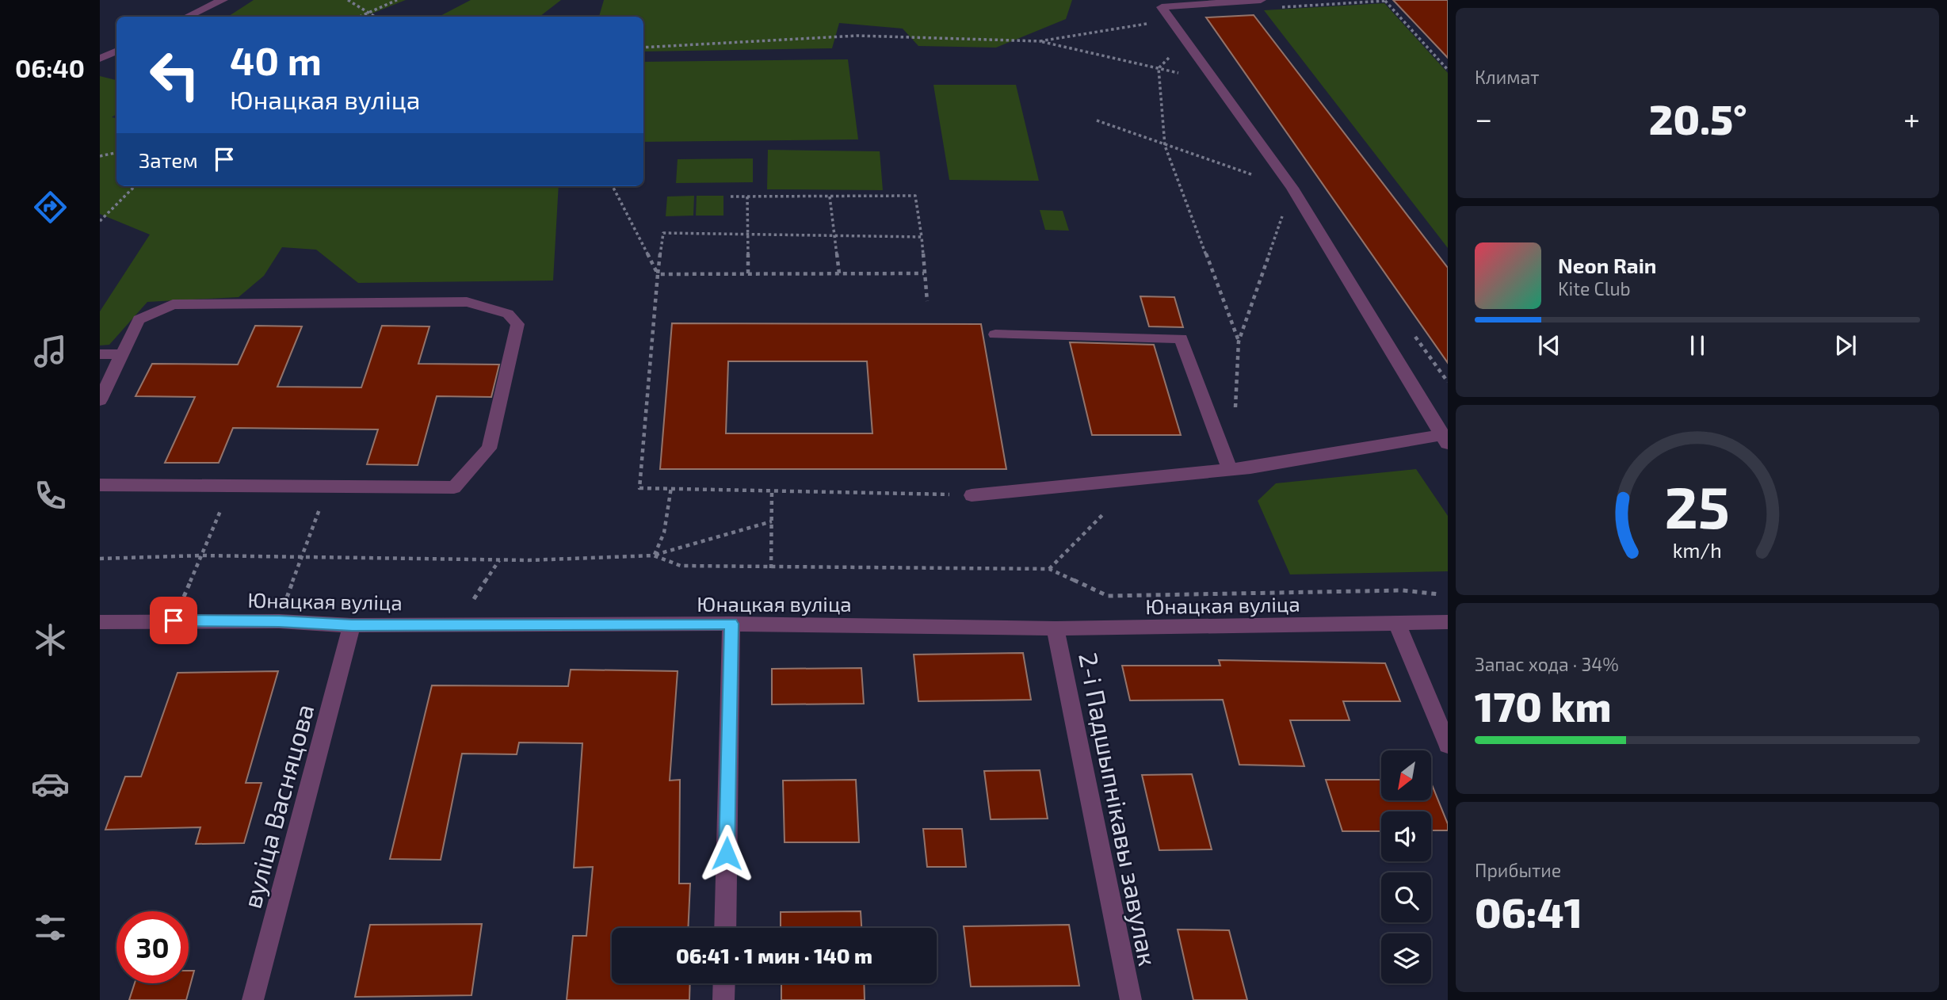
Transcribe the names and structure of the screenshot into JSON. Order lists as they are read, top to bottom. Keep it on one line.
{"streets":{"street":["Юнацкая вуліца","вуліца Васняцова","2-і Падшыпнікавы завулак"]},"crossings":[["Юнацкая вуліца","вуліца Васняцова"],["Юнацкая вуліца","2-і Падшыпнікавы завулак"]],"north":"bottom left","page":{"tabs":"06:40","tile":["Климат",["Запас хода · 34%","170 km"],["Прибытие","06:41"]],"turn":["40 m","Юнацкая вуліца"],"heat":["−","20.5°","+"],"then":"Затем","song":["Neon Rain","Kite Club"],"limit":"30","trip":"06:41 · 1 мин · 140 m","gauge":["25","km/h"]}}
